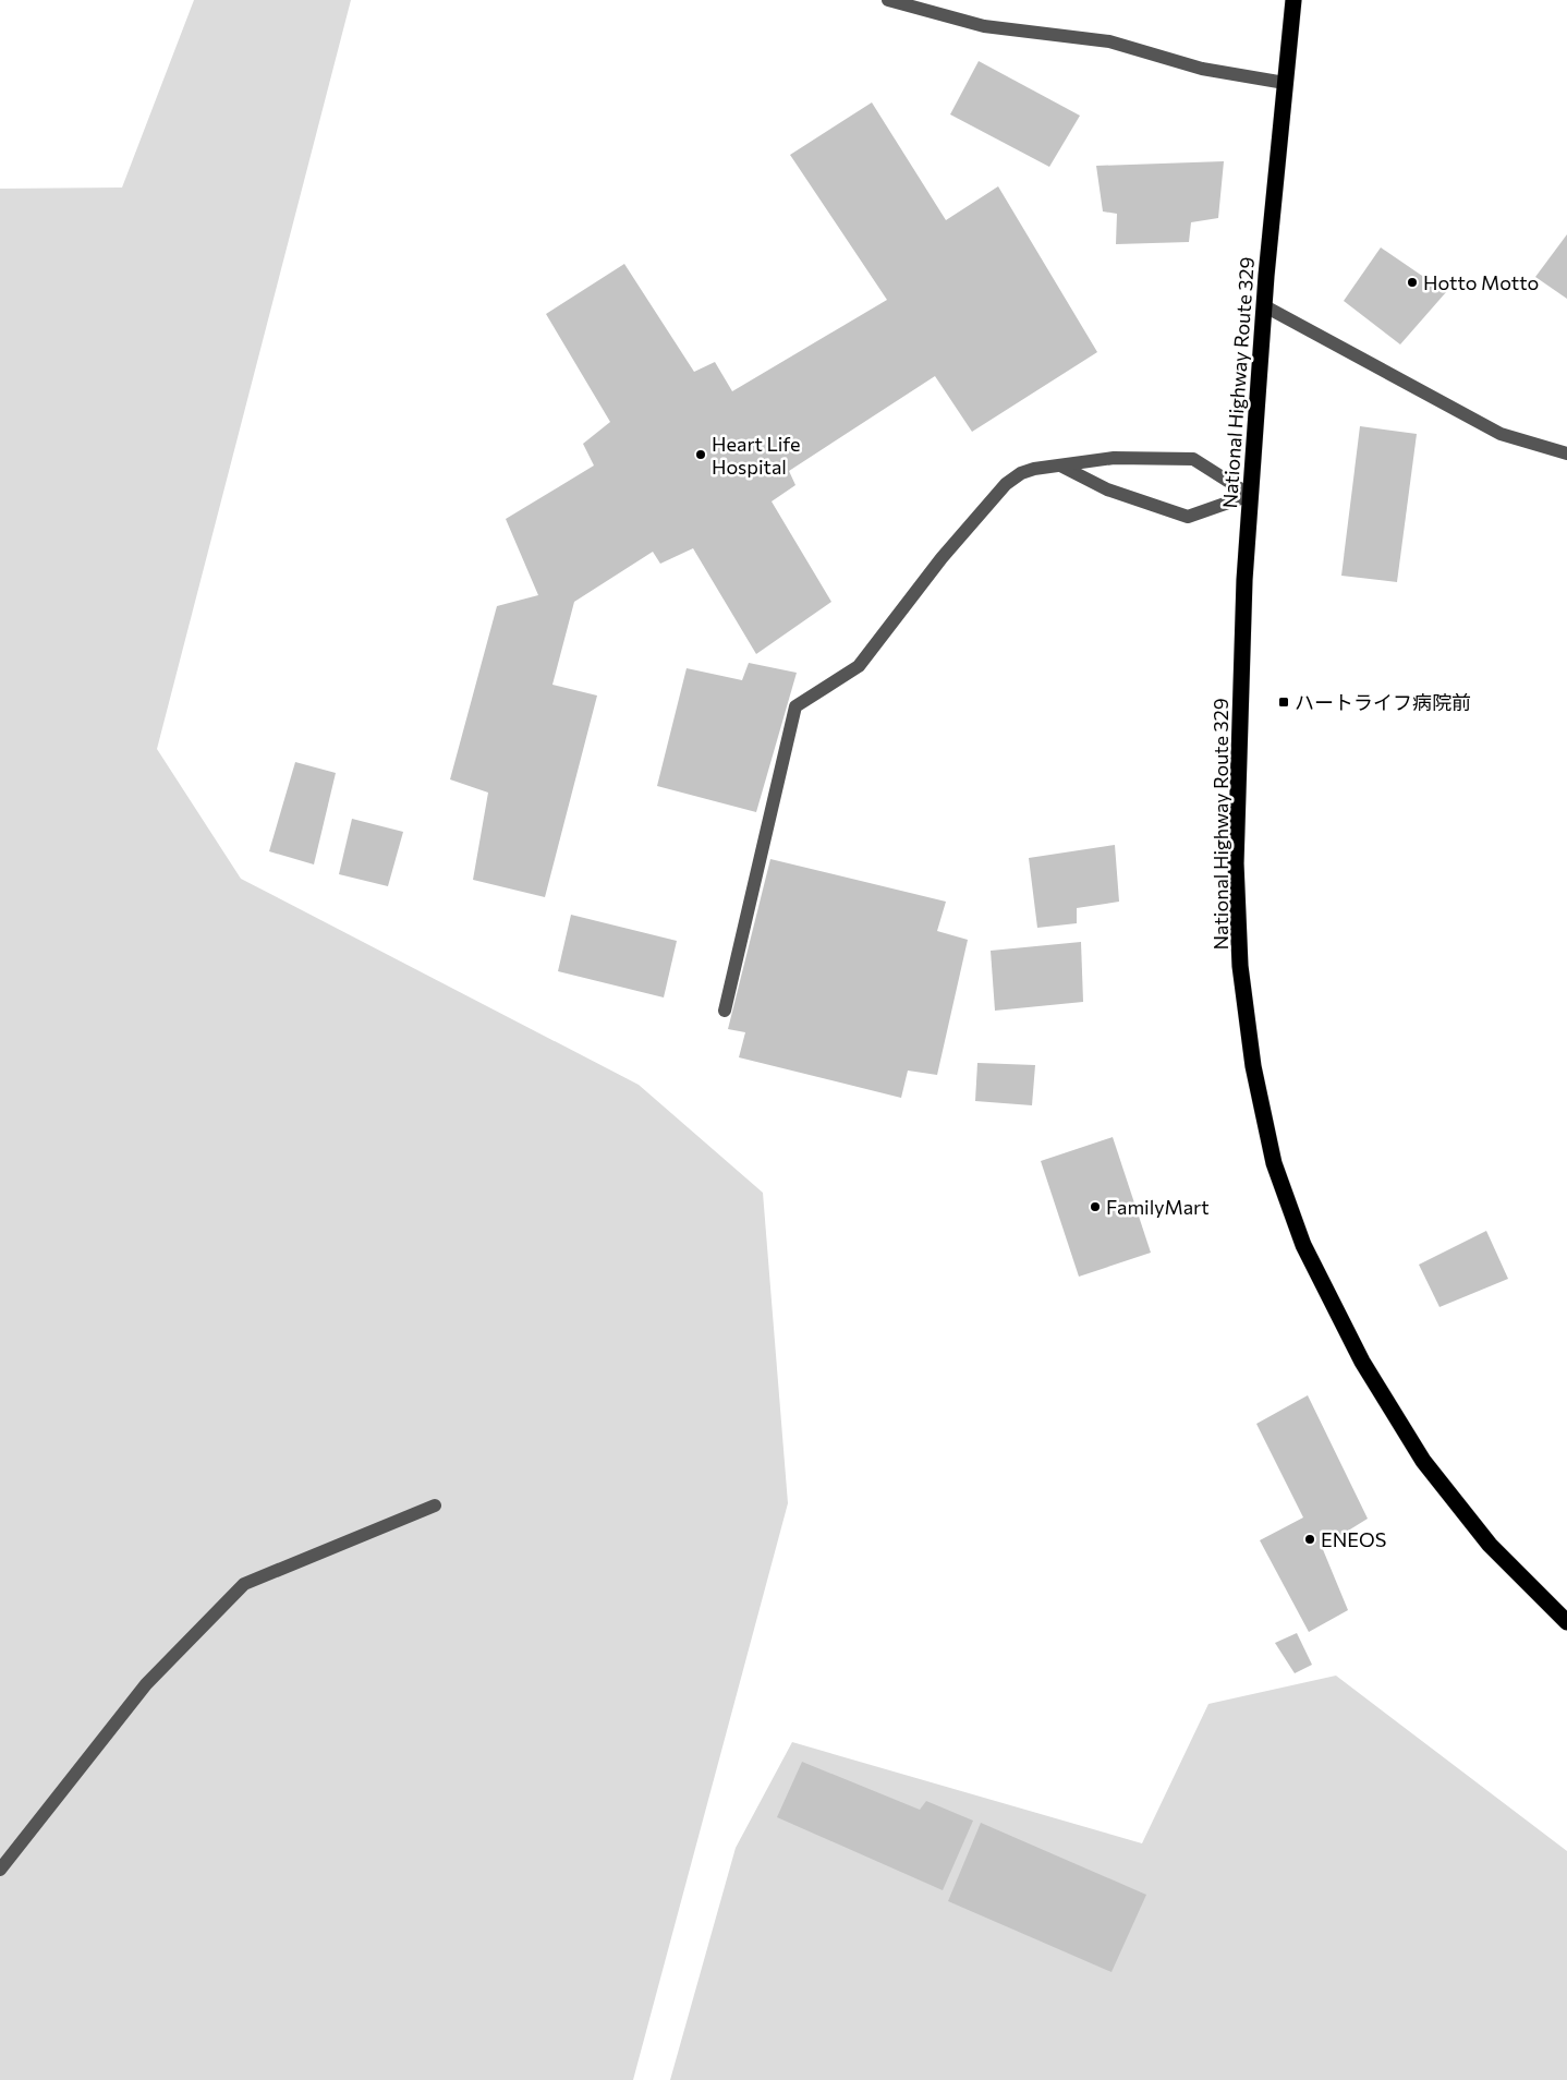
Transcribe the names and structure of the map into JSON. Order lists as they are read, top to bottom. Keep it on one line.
{"streets":{"highway":["National Highway Route 329"]},"places":{"other":["Hotto Motto","Heart Life Hospital","FamilyMart","ENEOS"],"transit":["ハートライフ病院前"]}}
